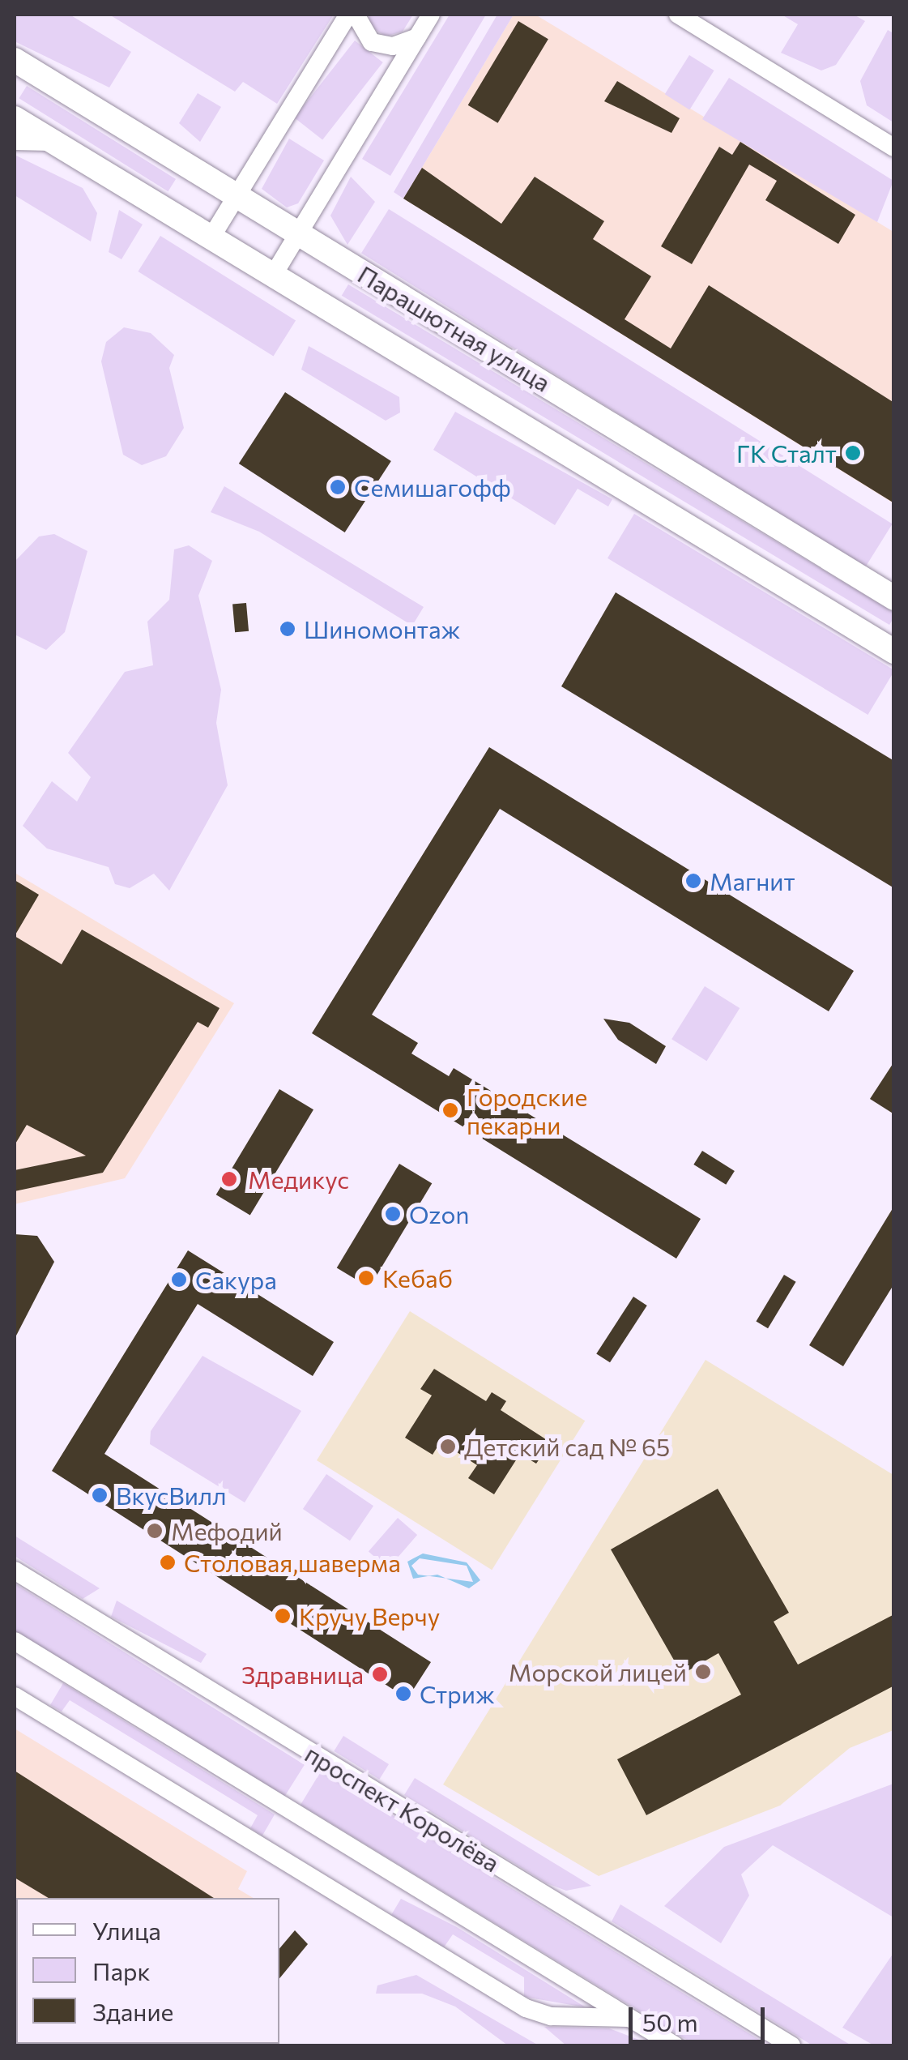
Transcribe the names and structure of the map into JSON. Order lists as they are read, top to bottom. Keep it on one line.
{"streets":{"main road":["Парашютная улица"],"street":["проспект Королёва"]},"places":["ГК Сталт","Семишагофф","Шиномонтаж","Магнит","Городские пекарни","Медикус","Ozon","Кебаб","Сакура","Детский сад № 65","ВкусВилл","Мефодий","Столовая,шаверма","Кручу Верчу","Морской лицей","Здравница","Стриж"],"legend":["Улица","Парк","Здание"],"scale_bar":"50 m"}
